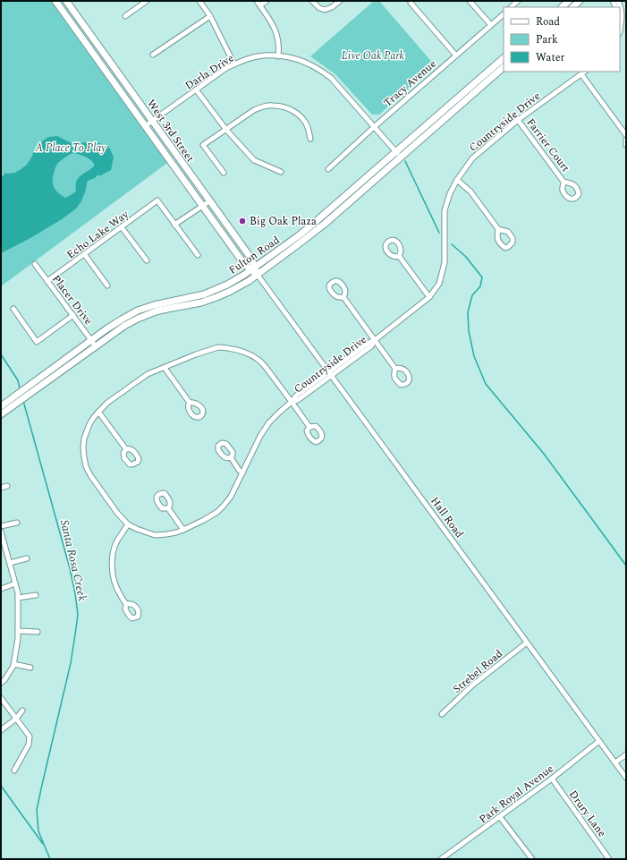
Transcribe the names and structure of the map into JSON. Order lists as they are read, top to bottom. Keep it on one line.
{"streets":{"main road":["West 3rd Street","Fulton Road"],"street":["Darla Drive","Tracy Avenue","Countryside Drive","Farrier Court","Echo Lake Way","Placer Drive","Hall Road","Strebel Road","Park Royal Avenue","Drury Lane"]},"crossings":[["Darla Drive","Tracy Avenue"],["Darla Drive","West 3rd Street"],["Darla Drive","Fulton Road"],["Countryside Drive","Farrier Court"],["Countryside Drive","Hall Road"],["West 3rd Street","Fulton Road"],["West 3rd Street","Hall Road"],["Echo Lake Way","Placer Drive"],["Fulton Road","Placer Drive"],["Fulton Road","Hall Road"],["Hall Road","Strebel Road"],["Hall Road","Park Royal Avenue"],["Park Royal Avenue","Drury Lane"]],"water":["Santa Rosa Creek"],"parks":["Live Oak Park","A Place To Play"],"places":["Big Oak Plaza"],"legend":["Road","Park","Water"]}
